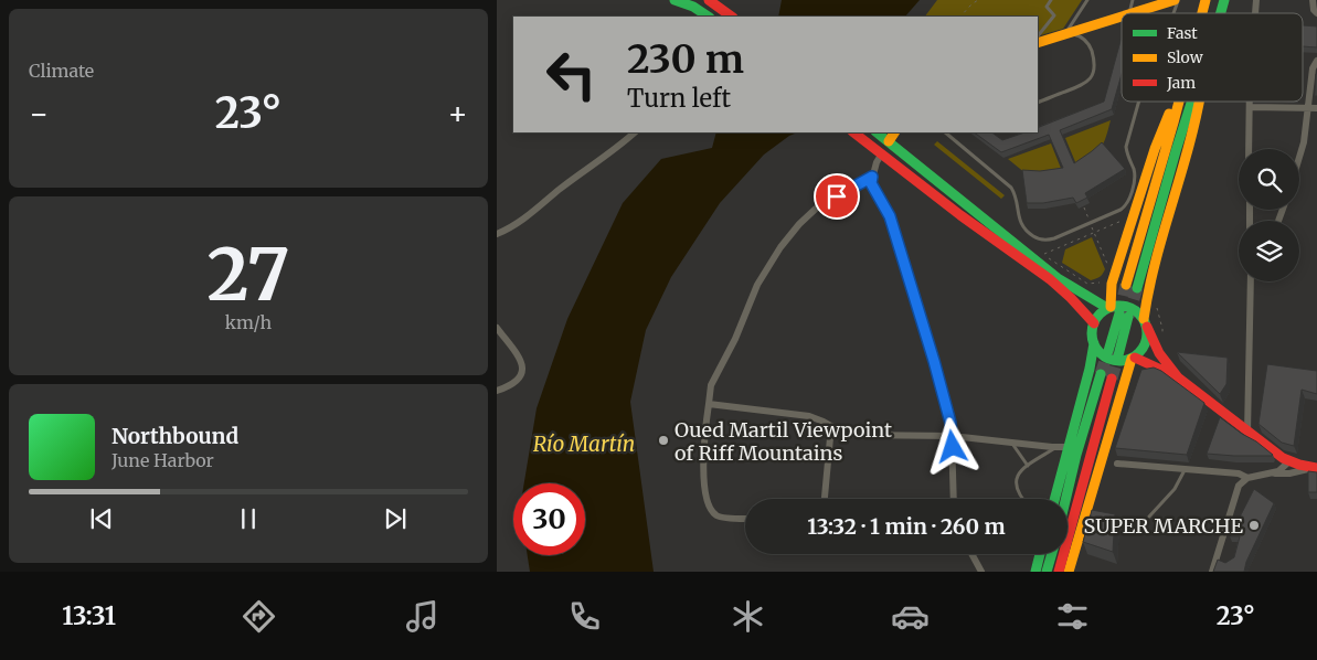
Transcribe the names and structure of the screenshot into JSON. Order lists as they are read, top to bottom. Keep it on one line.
{"water":["Río Martín"],"places":["Oued Martil Viewpoint of Riff Mountains","SUPER MARCHE"],"legend":["Fast","Slow","Jam"],"page":{"tile":["Climate",["27","km/h"]],"turn":["230 m","Turn left"],"heat":["−","23°","+"],"song":["Northbound","June Harbor"],"limit":"30","trip":"13:32 · 1 min · 260 m","tabs":["13:31","23°"]}}
